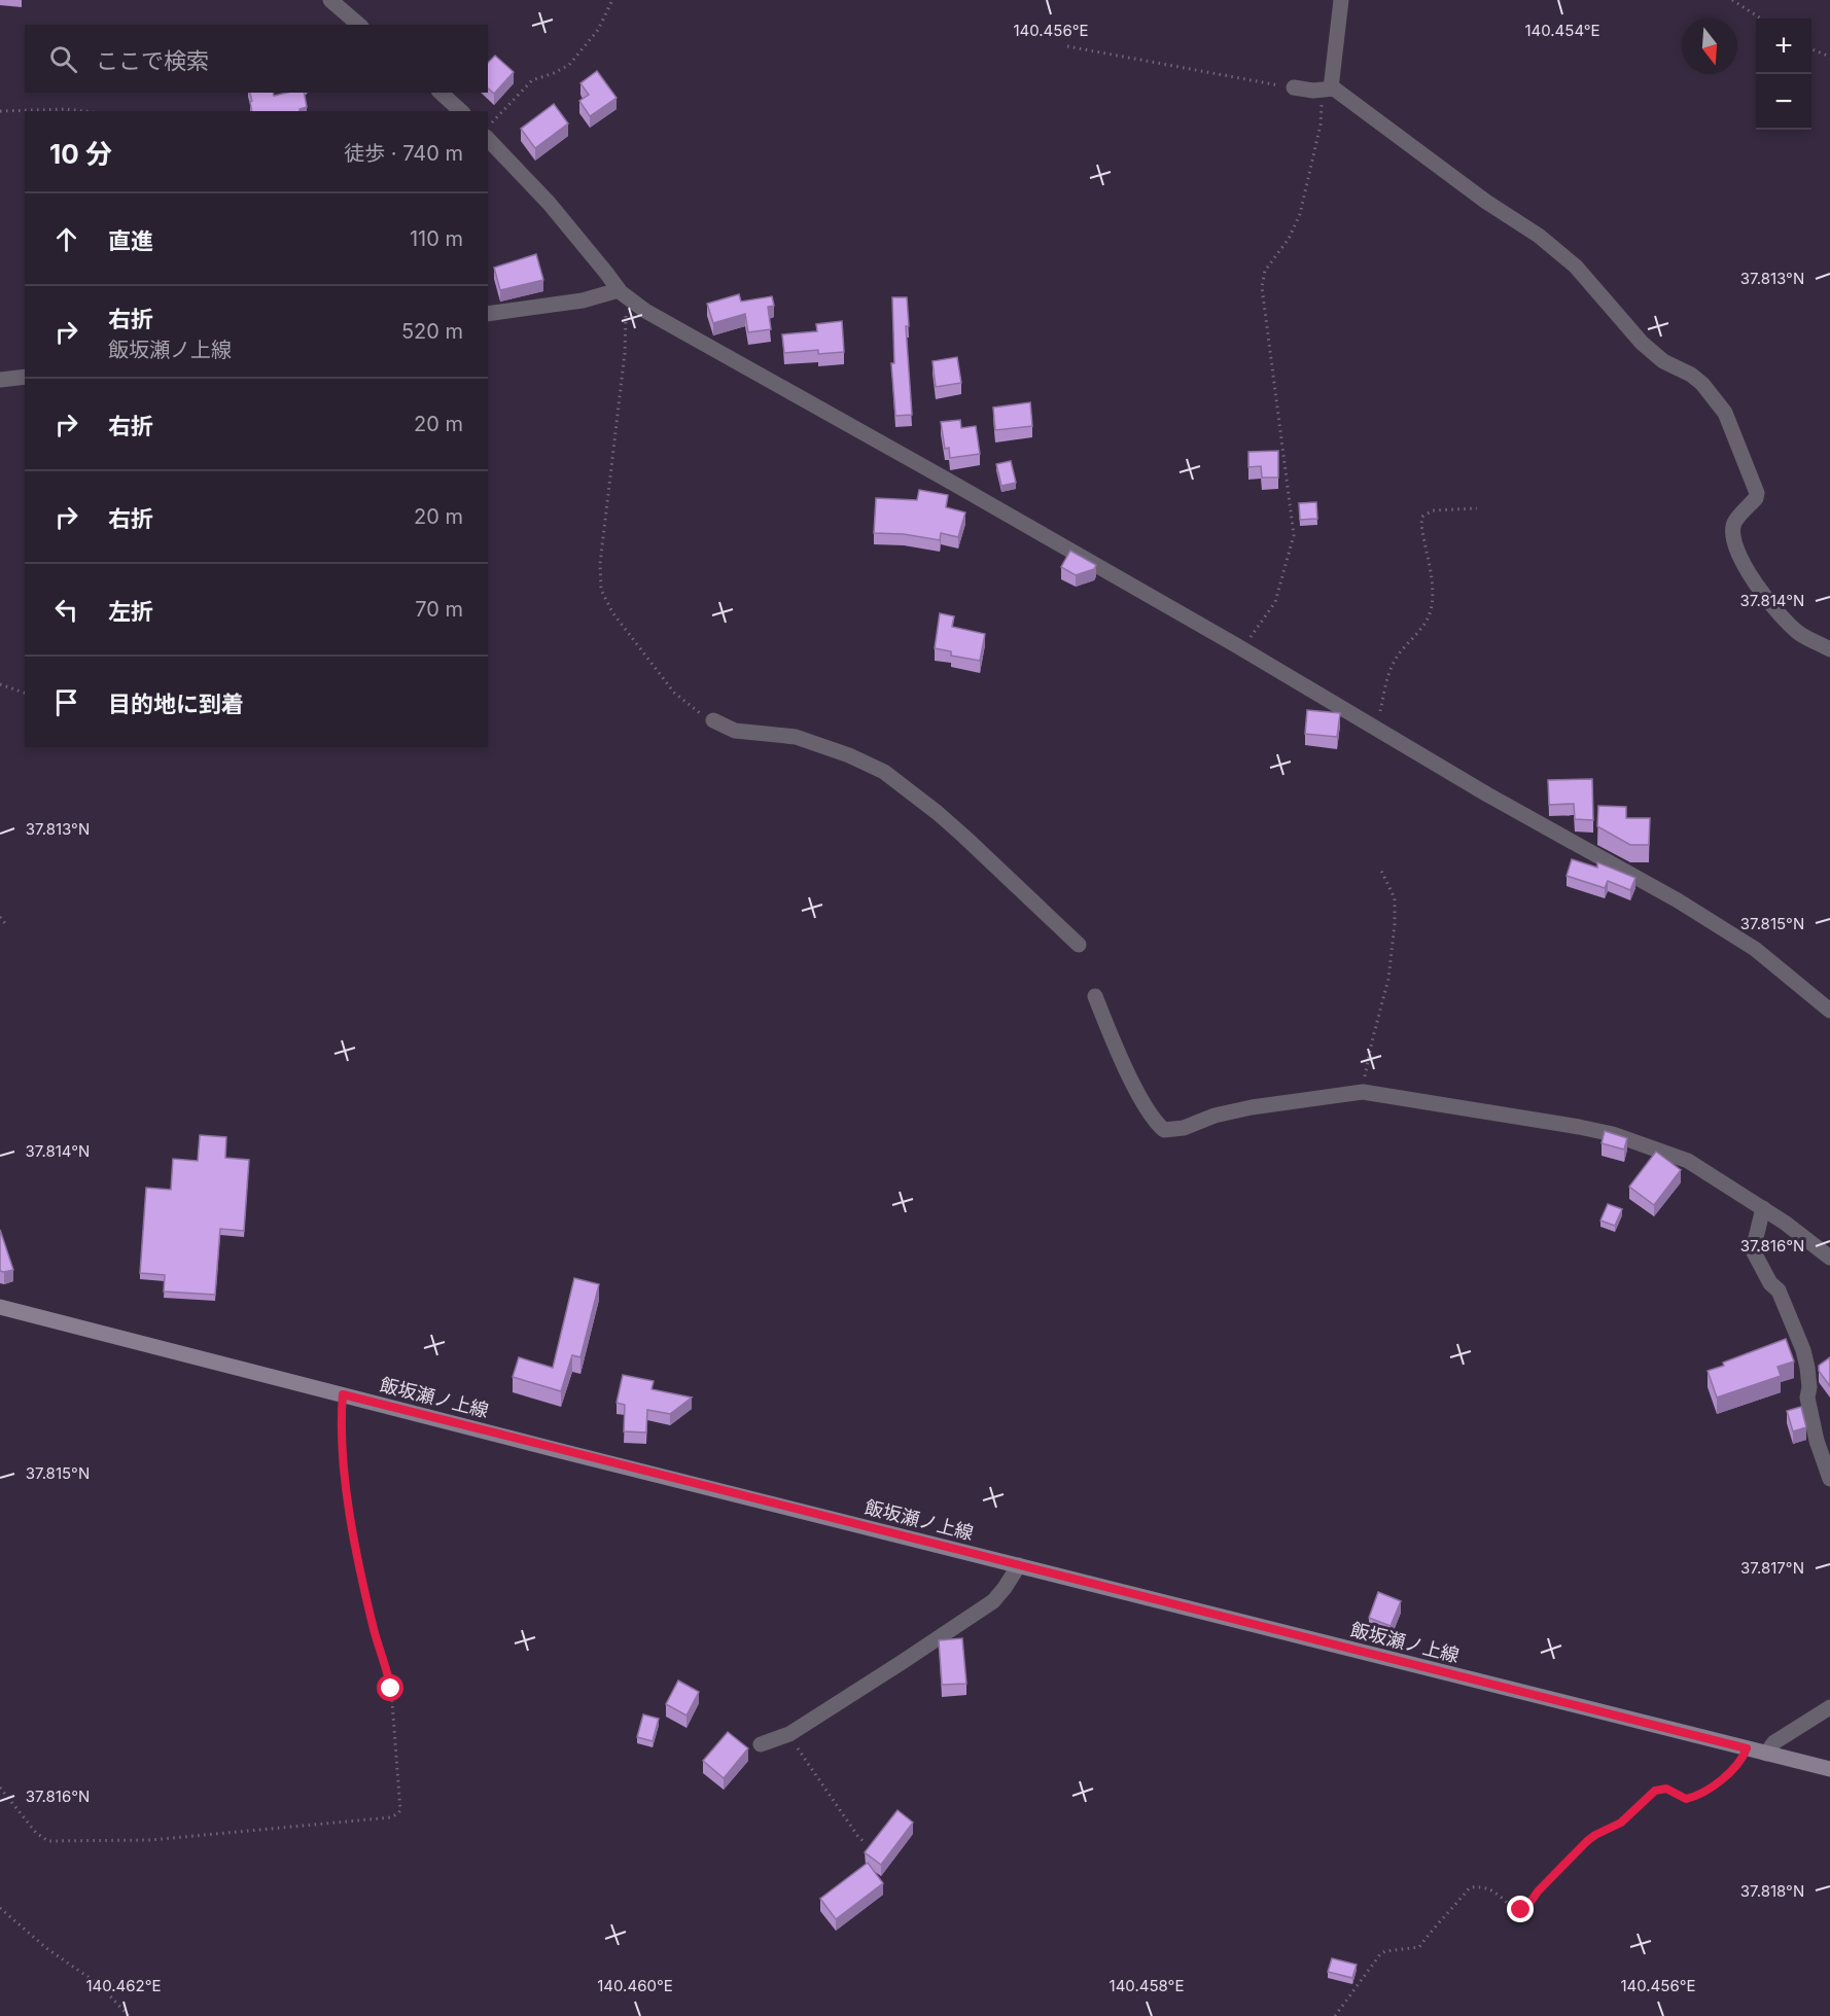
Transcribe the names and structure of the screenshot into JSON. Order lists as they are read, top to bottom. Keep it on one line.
{"streets":{"main road":["飯坂瀬ノ上線"]},"north":"bottom","page":{"map_buttons":["+","−"],"search":"ここで検索","heading":["10 分","徒歩 · 740 m"],"list":[["直進","110 m"],["右折","飯坂瀬ノ上線","520 m"],["右折","20 m"],["右折","20 m"],["左折","70 m"],"目的地に到着"]},"coordinates":["140.456°E","140.454°E","37.813°N","37.814°N","37.815°N","37.816°N","37.817°N","37.818°N","140.462°E","140.460°E","140.458°E"]}
